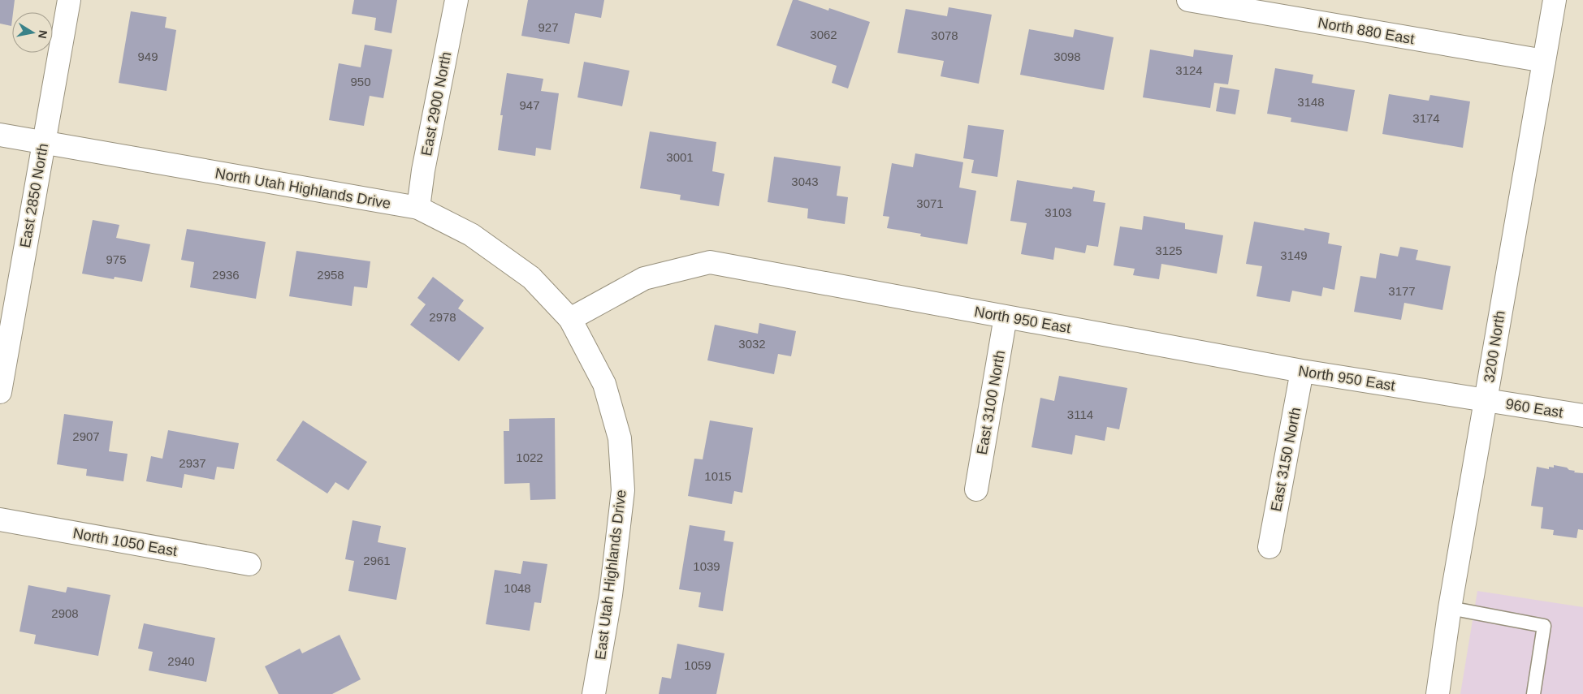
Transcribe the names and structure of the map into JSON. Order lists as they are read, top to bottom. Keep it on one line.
{"streets":{"street":["North 880 East","East 2900 North","North Utah Highlands Drive","East 2850 North","North 950 East","3200 North","East 3100 North","960 East","East 3150 North","North 1050 East","East Utah Highlands Drive"]},"crossings":[["North 880 East","3200 North"],["East 2900 North","North Utah Highlands Drive"],["North Utah Highlands Drive","East 2850 North"],["North Utah Highlands Drive","North 950 East"],["North Utah Highlands Drive","East Utah Highlands Drive"],["North 950 East","3200 North"],["North 950 East","East 3100 North"],["North 950 East","960 East"],["North 950 East","East 3150 North"],["North 950 East","East Utah Highlands Drive"],["3200 North","960 East"]],"house_numbers":["927","3062","3078","949","3098","3124","950","3148","947","3174","3001","3043","3071","3103","3125","3149","975","2936","2958","3177","2978","3032","3114","2907","1022","2937","1015","2961","1039","1048","2908","2940","1059"],"north":"right"}
